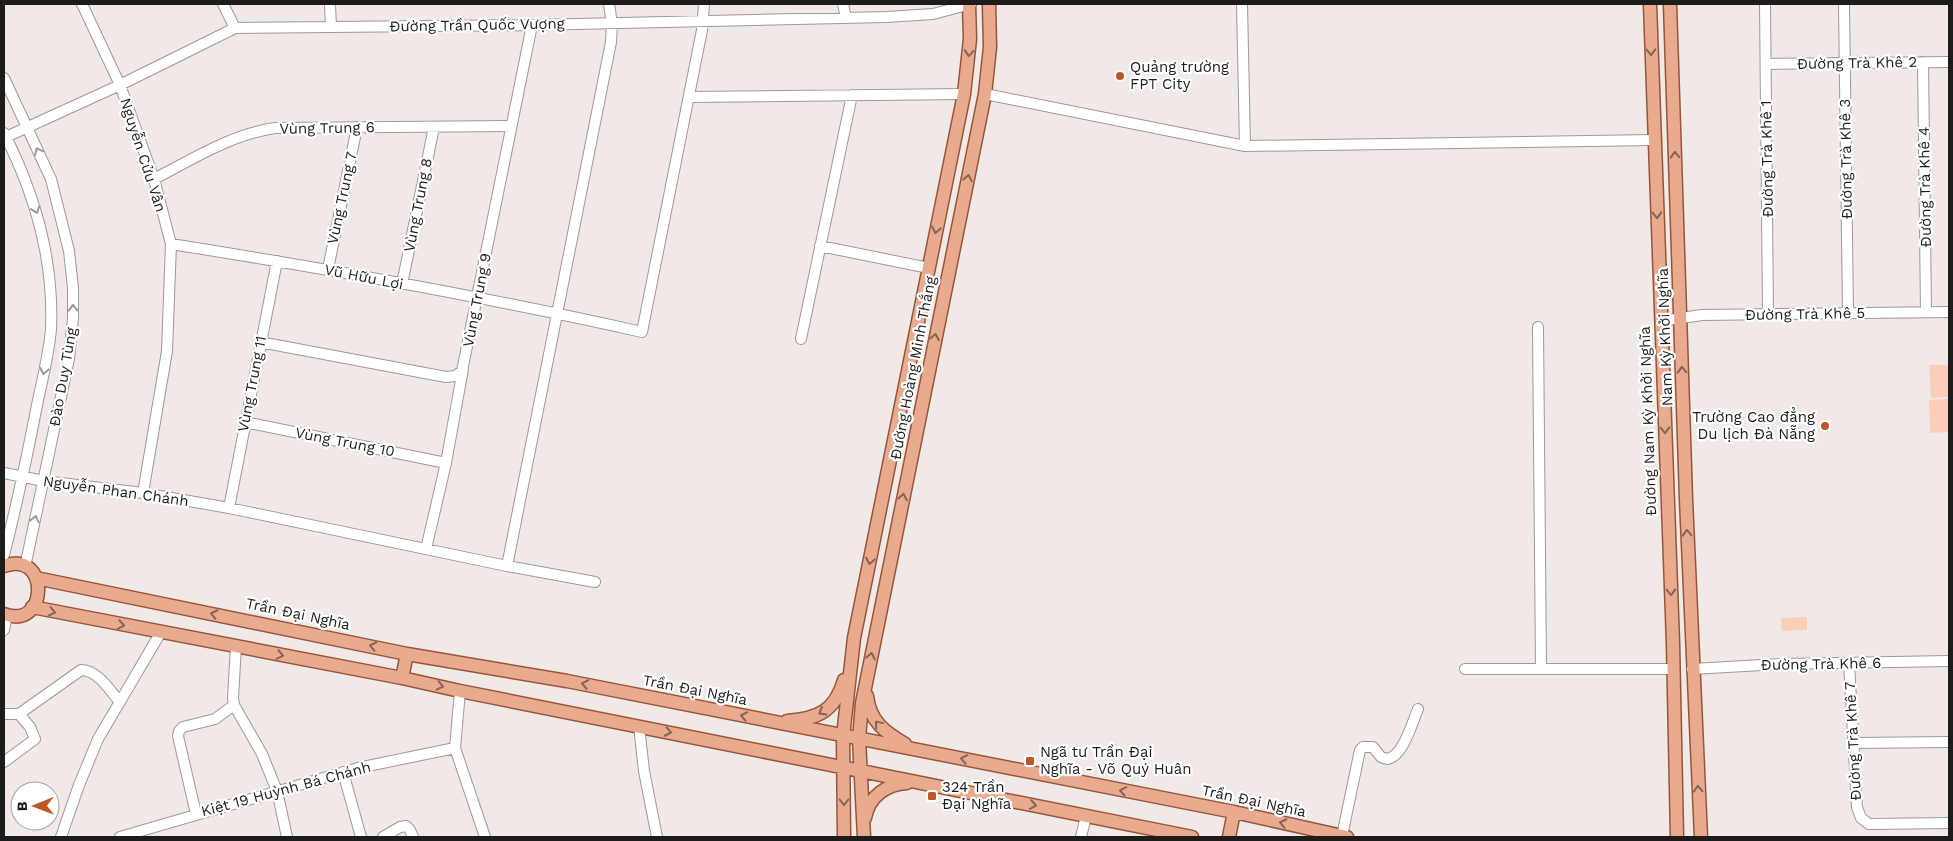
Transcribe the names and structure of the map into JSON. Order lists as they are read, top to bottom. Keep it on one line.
{"streets":{"main road":["Nam Kỳ Khởi Nghĩa","Đường Hoàng Minh Thắng","Đường Nam Kỳ Khởi Nghĩa","Trần Đại Nghĩa"],"street":["Đường Trần Quốc Vượng","Đường Trà Khê 2","Vùng Trung 6","Nguyễn Cửu Vân","Đường Trà Khê 1","Đường Trà Khê 3","Đường Trà Khê 4","Vùng Trung 7","Vùng Trung 8","Vũ Hữu Lợi","Vùng Trung 9","Đường Trà Khê 5","Đào Duy Tùng","Vùng Trung 11","Vùng Trung 10","Nguyễn Phan Chánh","Đường Trà Khê 6","Đường Trà Khê 7","Kiệt 19 Huỳnh Bá Chánh"]},"crossings":[["Đường Trần Quốc Vượng","Nguyễn Cửu Vân"],["Đường Trần Quốc Vượng","Vùng Trung 9"],["Đường Trần Quốc Vượng","Đường Hoàng Minh Thắng"],["Đường Trần Quốc Vượng","Đào Duy Tùng"],["Đường Trà Khê 2","Đường Trà Khê 1"],["Đường Trà Khê 2","Đường Trà Khê 3"],["Đường Trà Khê 2","Đường Trà Khê 4"],["Vùng Trung 6","Nguyễn Cửu Vân"],["Vùng Trung 6","Vùng Trung 7"],["Vùng Trung 6","Vùng Trung 8"],["Vùng Trung 6","Vùng Trung 9"],["Nguyễn Cửu Vân","Vũ Hữu Lợi"],["Nguyễn Cửu Vân","Nguyễn Phan Chánh"],["Đường Trà Khê 1","Đường Trà Khê 5"],["Đường Trà Khê 3","Đường Trà Khê 5"],["Đường Trà Khê 4","Đường Trà Khê 5"],["Vùng Trung 7","Vũ Hữu Lợi"],["Vùng Trung 8","Vũ Hữu Lợi"],["Vũ Hữu Lợi","Vùng Trung 9"],["Vũ Hữu Lợi","Vùng Trung 11"],["Vùng Trung 9","Vùng Trung 11"],["Đường Trà Khê 5","Nam Kỳ Khởi Nghĩa"],["Đường Trà Khê 5","Đường Nam Kỳ Khởi Nghĩa"],["Nam Kỳ Khởi Nghĩa","Đường Trà Khê 6"],["Đường Hoàng Minh Thắng","Trần Đại Nghĩa"],["Đào Duy Tùng","Nguyễn Phan Chánh"],["Vùng Trung 11","Vùng Trung 10"],["Vùng Trung 11","Nguyễn Phan Chánh"],["Đường Trà Khê 6","Đường Trà Khê 7"]],"one_way":["Nam Kỳ Khởi Nghĩa","Đường Nam Kỳ Khởi Nghĩa"],"places":{"other":["Quảng trường FPT City","Trường Cao đẳng Du lịch Đà Nẵng"],"transit":["Ngã tư Trần Đại Nghĩa - Võ Quý Huân","324 Trần Đại Nghĩa"]},"north":"left"}
